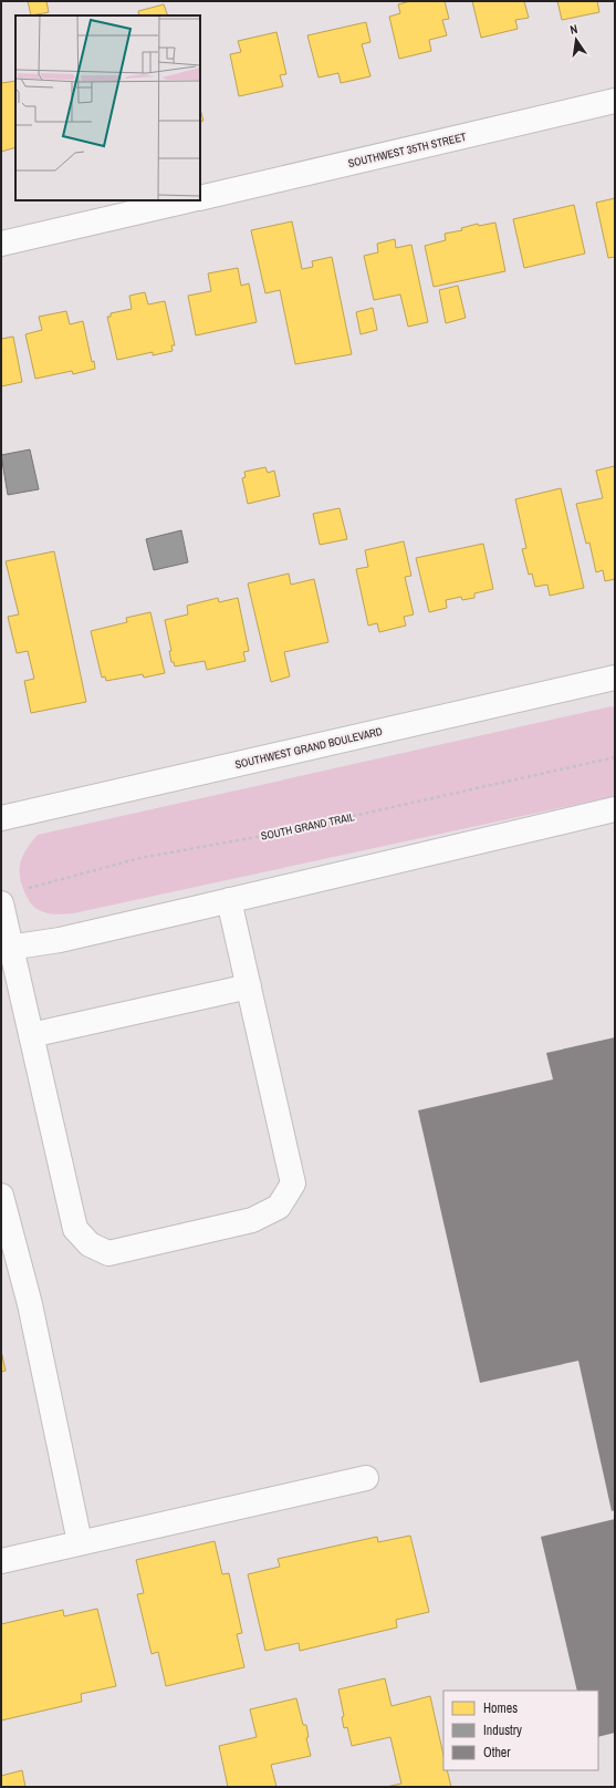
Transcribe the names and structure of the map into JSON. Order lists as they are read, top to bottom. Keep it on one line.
{"streets":{"street":["SOUTHWEST 35TH STREET","SOUTHWEST GRAND BOULEVARD"],"path":["SOUTH GRAND TRAIL"]},"legend":["Homes","Industry","Other"],"north":"top"}
